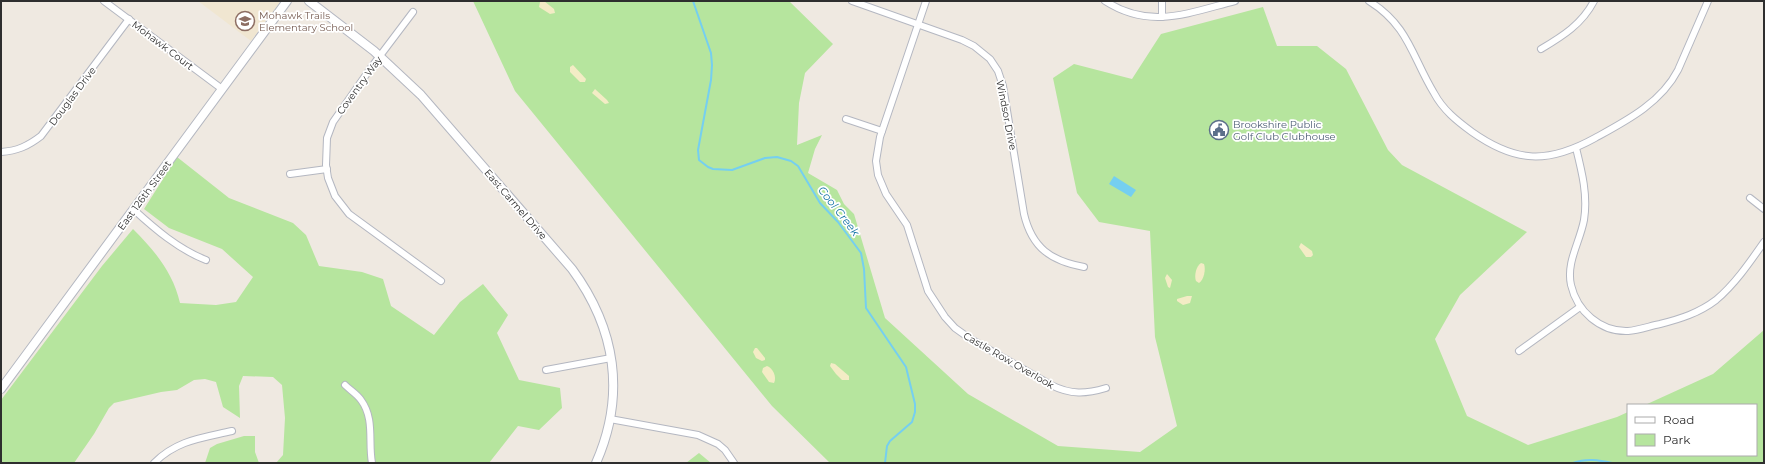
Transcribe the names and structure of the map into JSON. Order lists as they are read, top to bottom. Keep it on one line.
{"streets":{"street":["Mohawk Court","Coventry Way","Douglas Drive","Windsor Drive","East 126th Street","East Carmel Drive","Castle Row Overlook"]},"crossings":[["Mohawk Court","Douglas Drive"],["Mohawk Court","East 126th Street"],["Coventry Way","East Carmel Drive"],["Windsor Drive","Castle Row Overlook"]],"water":["Cool Creek"],"places":{"school or university":["Mohawk Trails Elementary School"],"public building":["Brookshire Public Golf Club Clubhouse"]},"legend":["Road","Park"]}
